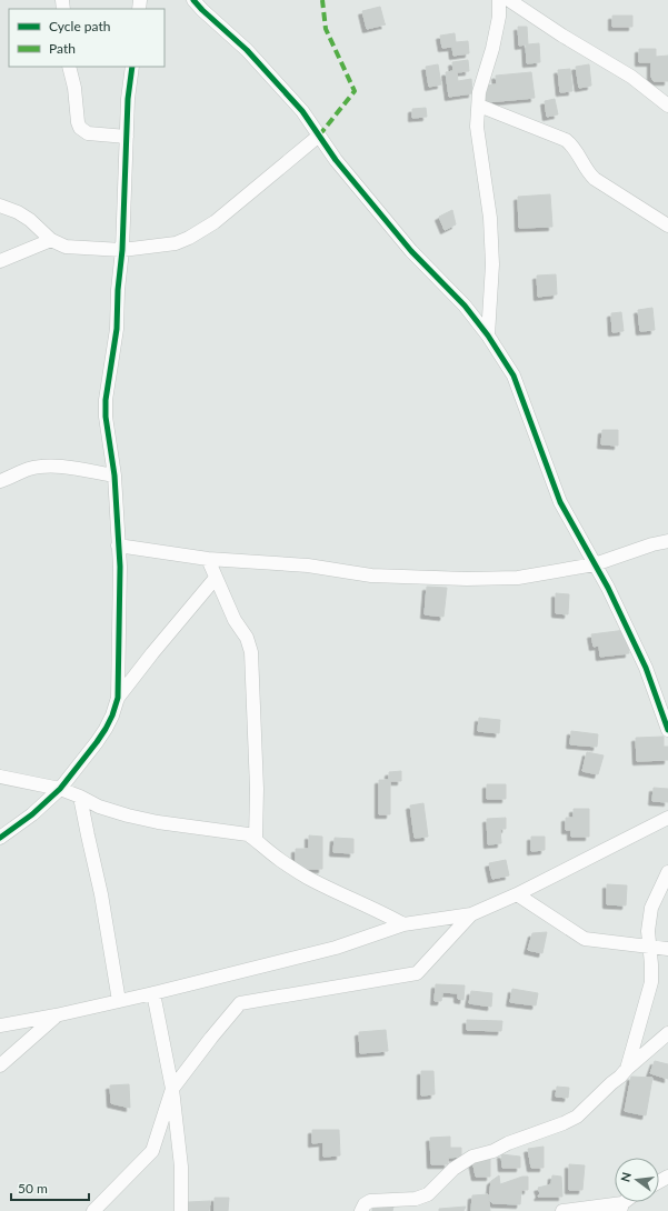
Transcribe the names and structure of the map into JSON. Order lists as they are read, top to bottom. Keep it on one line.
{"legend":["Cycle path","Path"],"scale_bar":"50 m","north":"left"}
